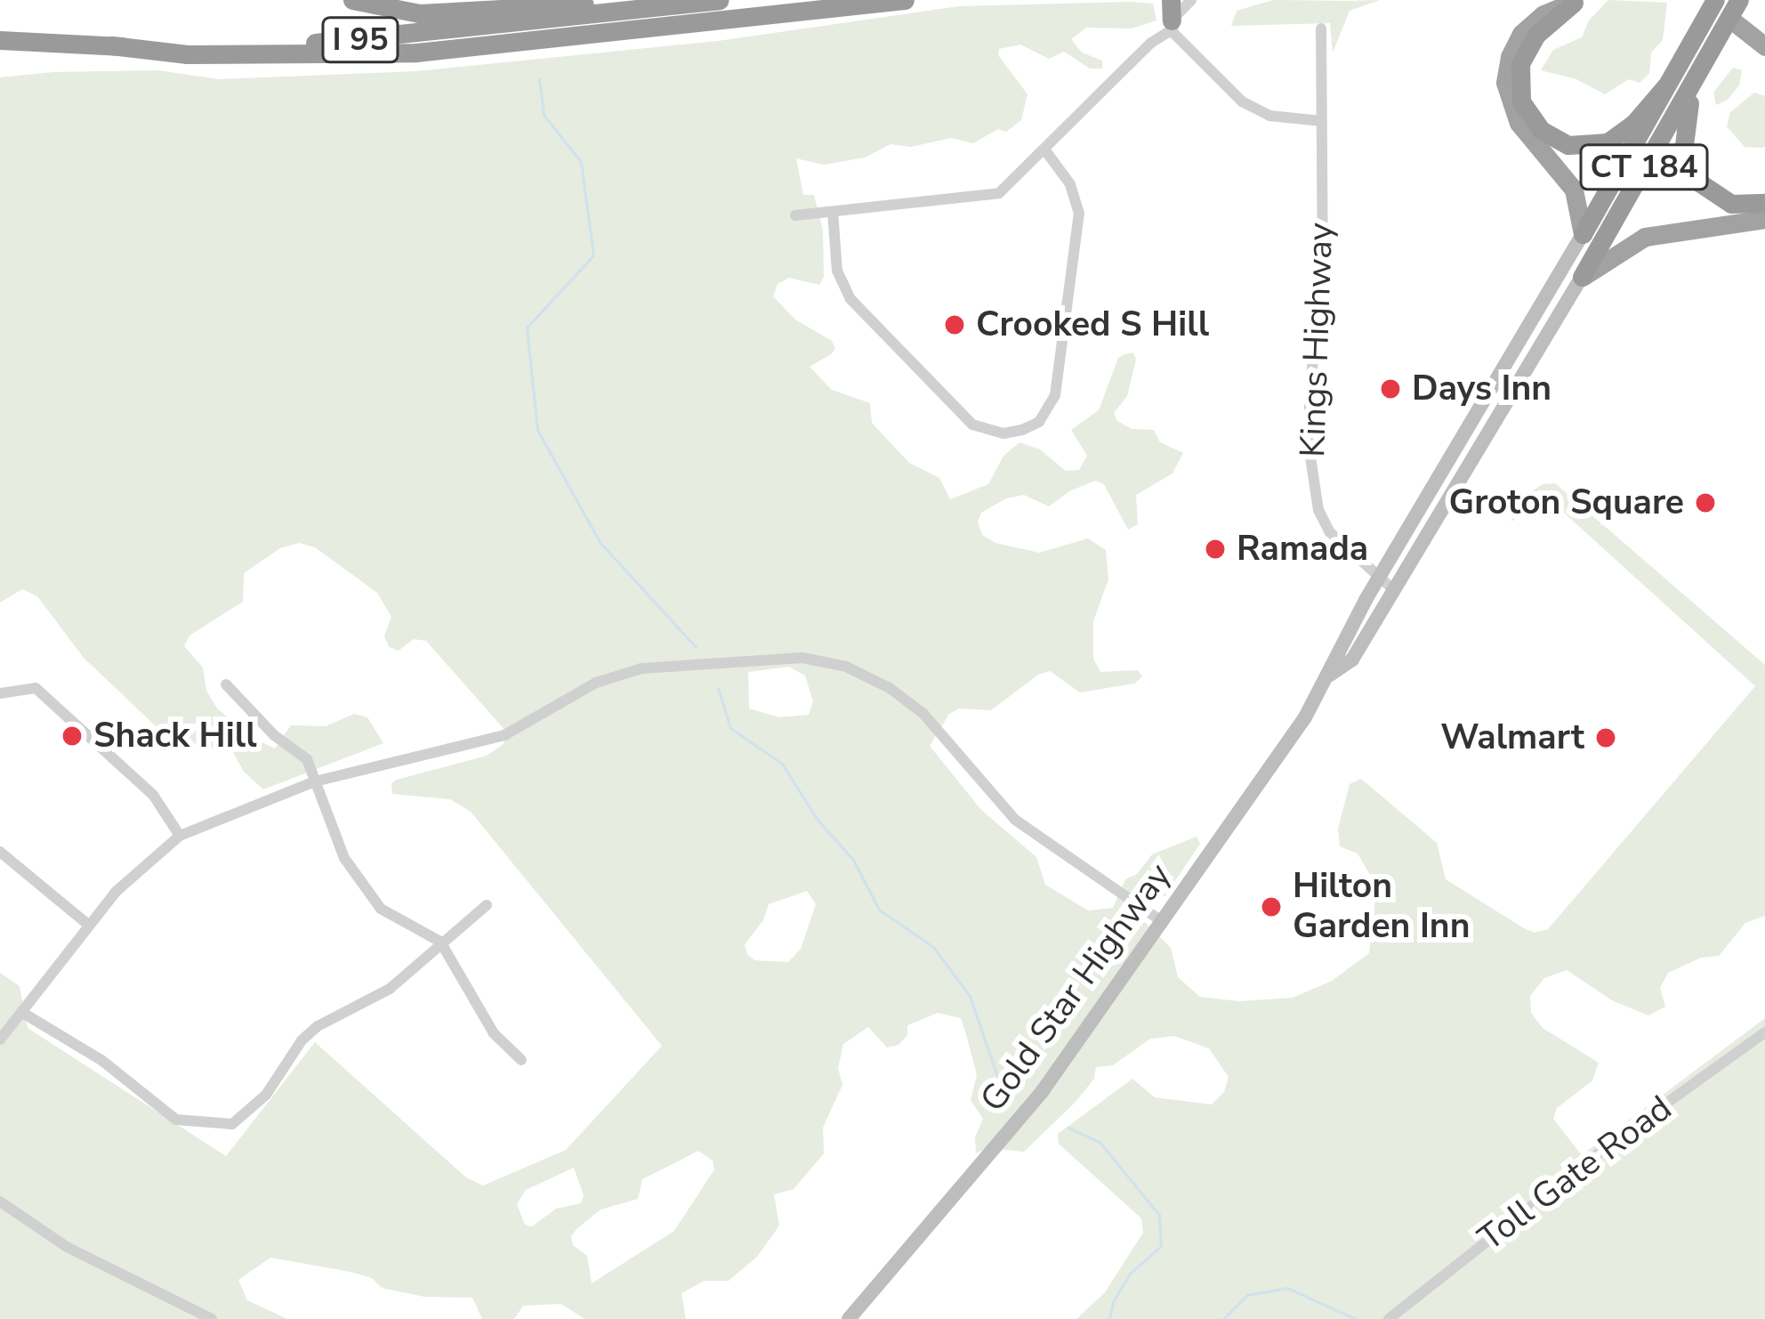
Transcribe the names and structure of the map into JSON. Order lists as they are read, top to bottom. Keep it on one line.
{"streets":{"highway":["I 95","CT 184"],"main road":["Gold Star Highway"],"street":["Kings Highway","Toll Gate Road"]},"crossings":[["CT 184","Gold Star Highway"],["Kings Highway","Gold Star Highway"]],"places":["Crooked S Hill","Days Inn","Groton Square","Ramada","Shack Hill","Walmart","Hilton Garden Inn"]}
